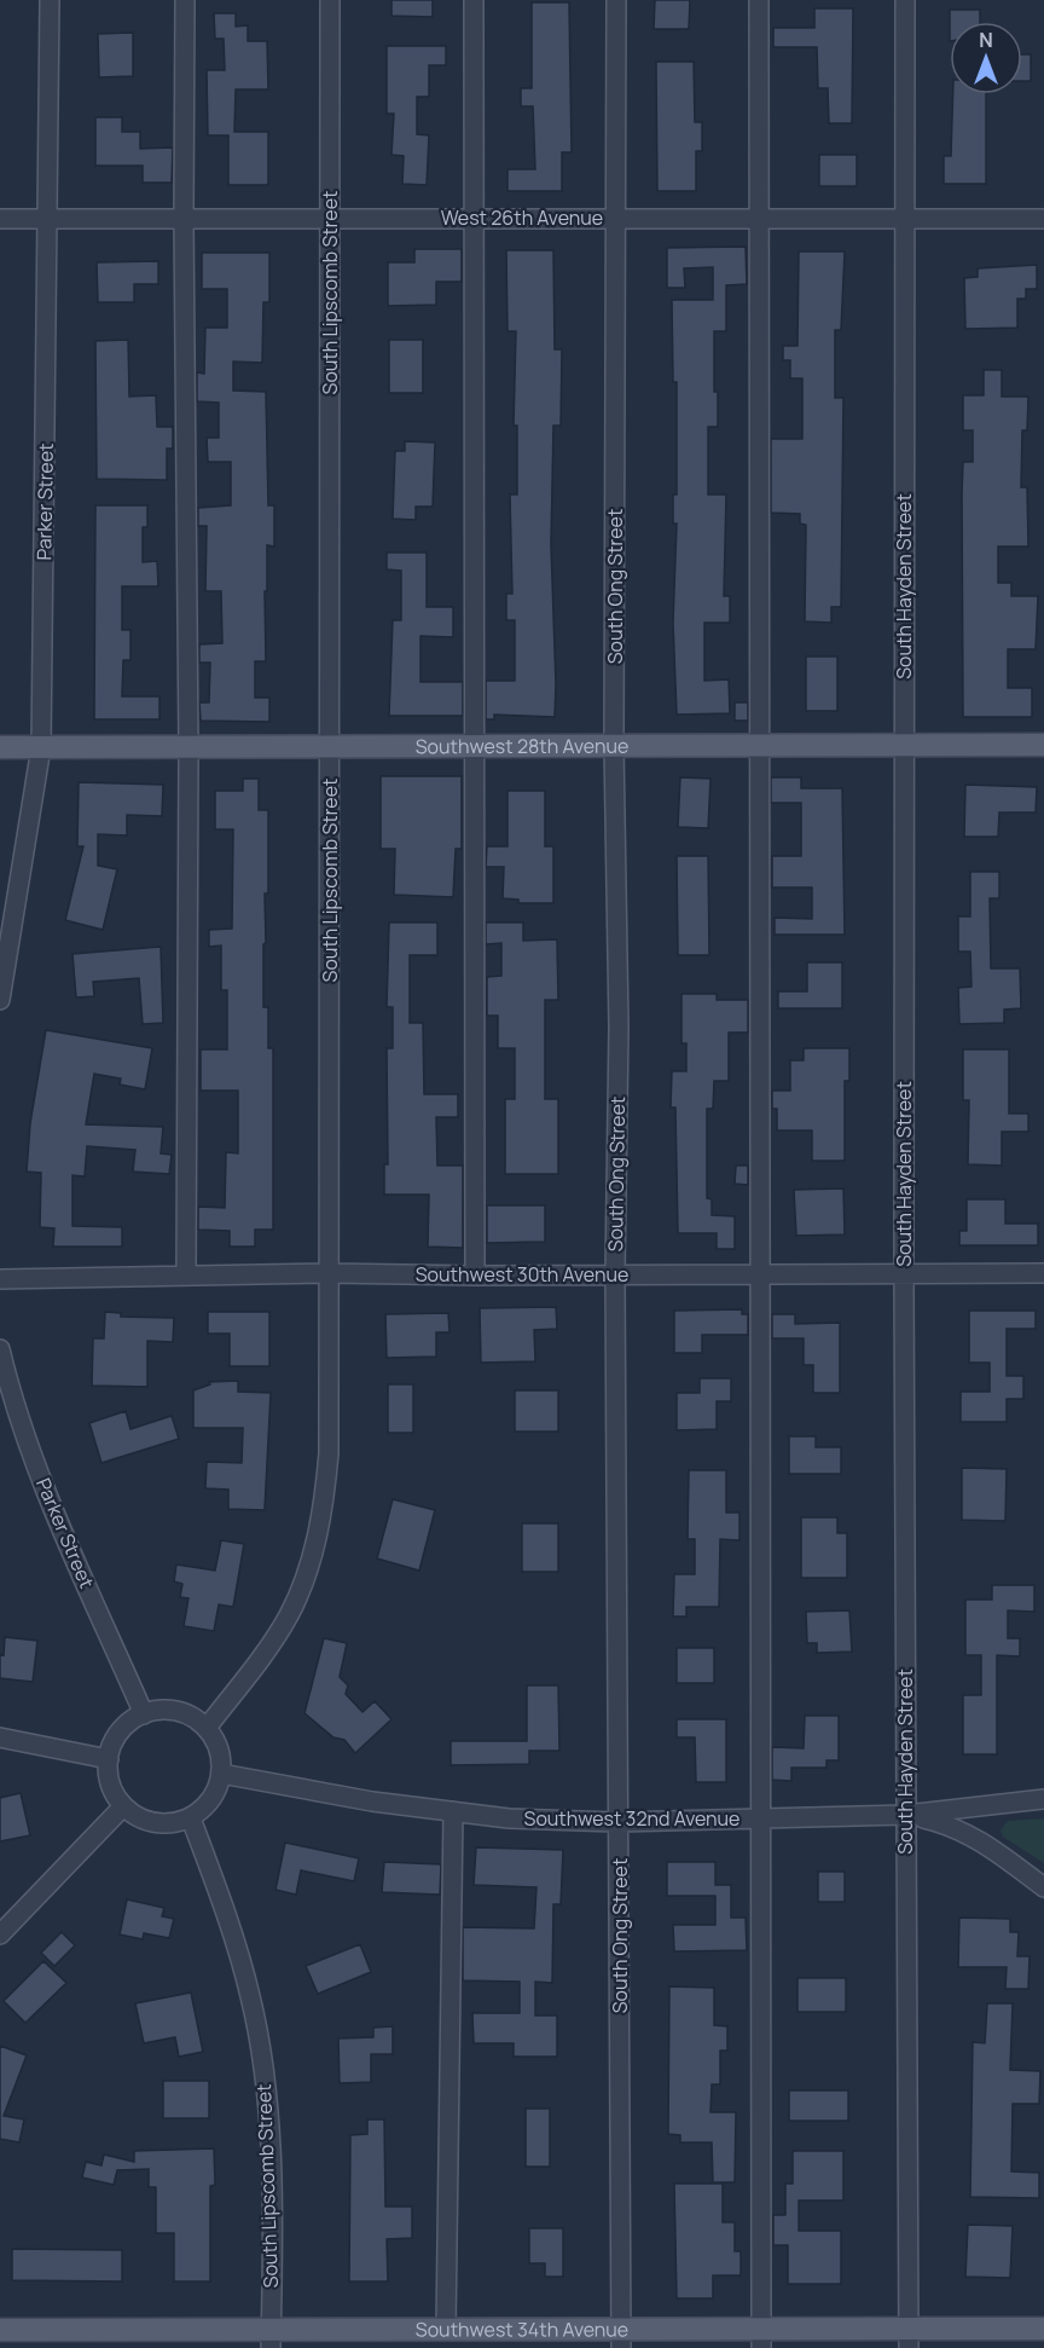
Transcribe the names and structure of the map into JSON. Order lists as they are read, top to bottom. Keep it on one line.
{"streets":{"main road":["Southwest 28th Avenue","Southwest 34th Avenue"],"street":["West 26th Avenue","South Lipscomb Street","Parker Street","South Ong Street","South Hayden Street","Southwest 30th Avenue","Southwest 32nd Avenue"]},"crossings":[["West 26th Avenue","South Lipscomb Street"],["West 26th Avenue","Parker Street"],["West 26th Avenue","South Ong Street"],["West 26th Avenue","South Hayden Street"],["South Lipscomb Street","Parker Street"],["South Lipscomb Street","Southwest 28th Avenue"],["South Lipscomb Street","Southwest 30th Avenue"],["South Lipscomb Street","Southwest 32nd Avenue"],["South Lipscomb Street","Southwest 34th Avenue"],["Parker Street","Southwest 28th Avenue"],["Parker Street","Southwest 32nd Avenue"],["South Ong Street","Southwest 28th Avenue"],["South Ong Street","Southwest 30th Avenue"],["South Ong Street","Southwest 32nd Avenue"],["South Ong Street","Southwest 34th Avenue"],["South Hayden Street","Southwest 28th Avenue"],["South Hayden Street","Southwest 30th Avenue"],["South Hayden Street","Southwest 32nd Avenue"],["South Hayden Street","Southwest 34th Avenue"]],"north":"top"}
